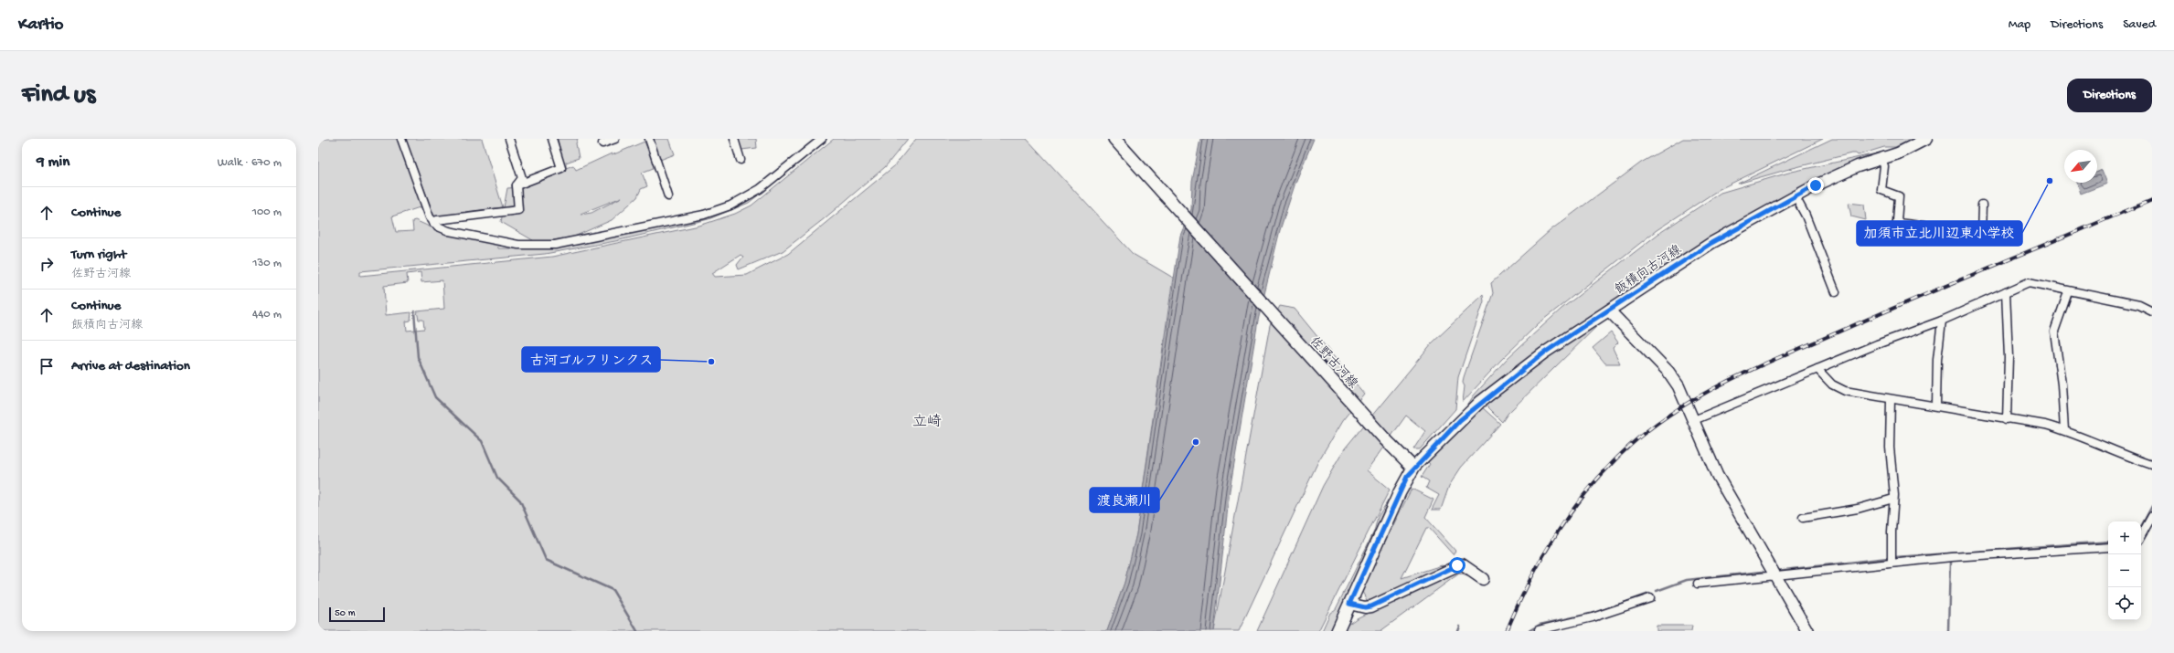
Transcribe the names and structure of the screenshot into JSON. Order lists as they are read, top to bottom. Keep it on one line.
{"streets":{"main road":["飯積向古河線","佐野古河線"]},"crossings":[["飯積向古河線","佐野古河線"]],"districts":["立崎"],"places":["加須市立北川辺東小学校","古河ゴルフリンクス","渡良瀬川"],"scale_bar":"50 m","north":"bottom left","page":{"header":"Kartio","nav":["Map","Directions","Saved"],"buttons":"Directions","title":"Find us","heading":["9 min","Walk · 670 m"],"list":[["Continue","100 m"],["Turn right","佐野古河線","130 m"],["Continue","飯積向古河線","440 m"],"Arrive at destination"],"map_buttons":["+","−"],"scale":"50 m"}}
